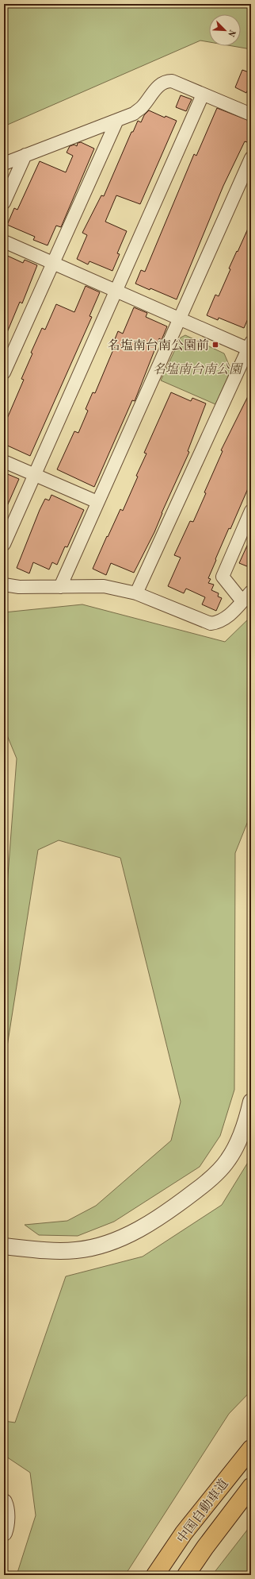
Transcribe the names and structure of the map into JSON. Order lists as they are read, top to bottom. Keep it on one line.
{"streets":{"highway":["中国自動車道"]},"parks":["名塩南台南公園"],"places":{"transit":["名塩南台南公園前"]},"north":"bottom right"}
